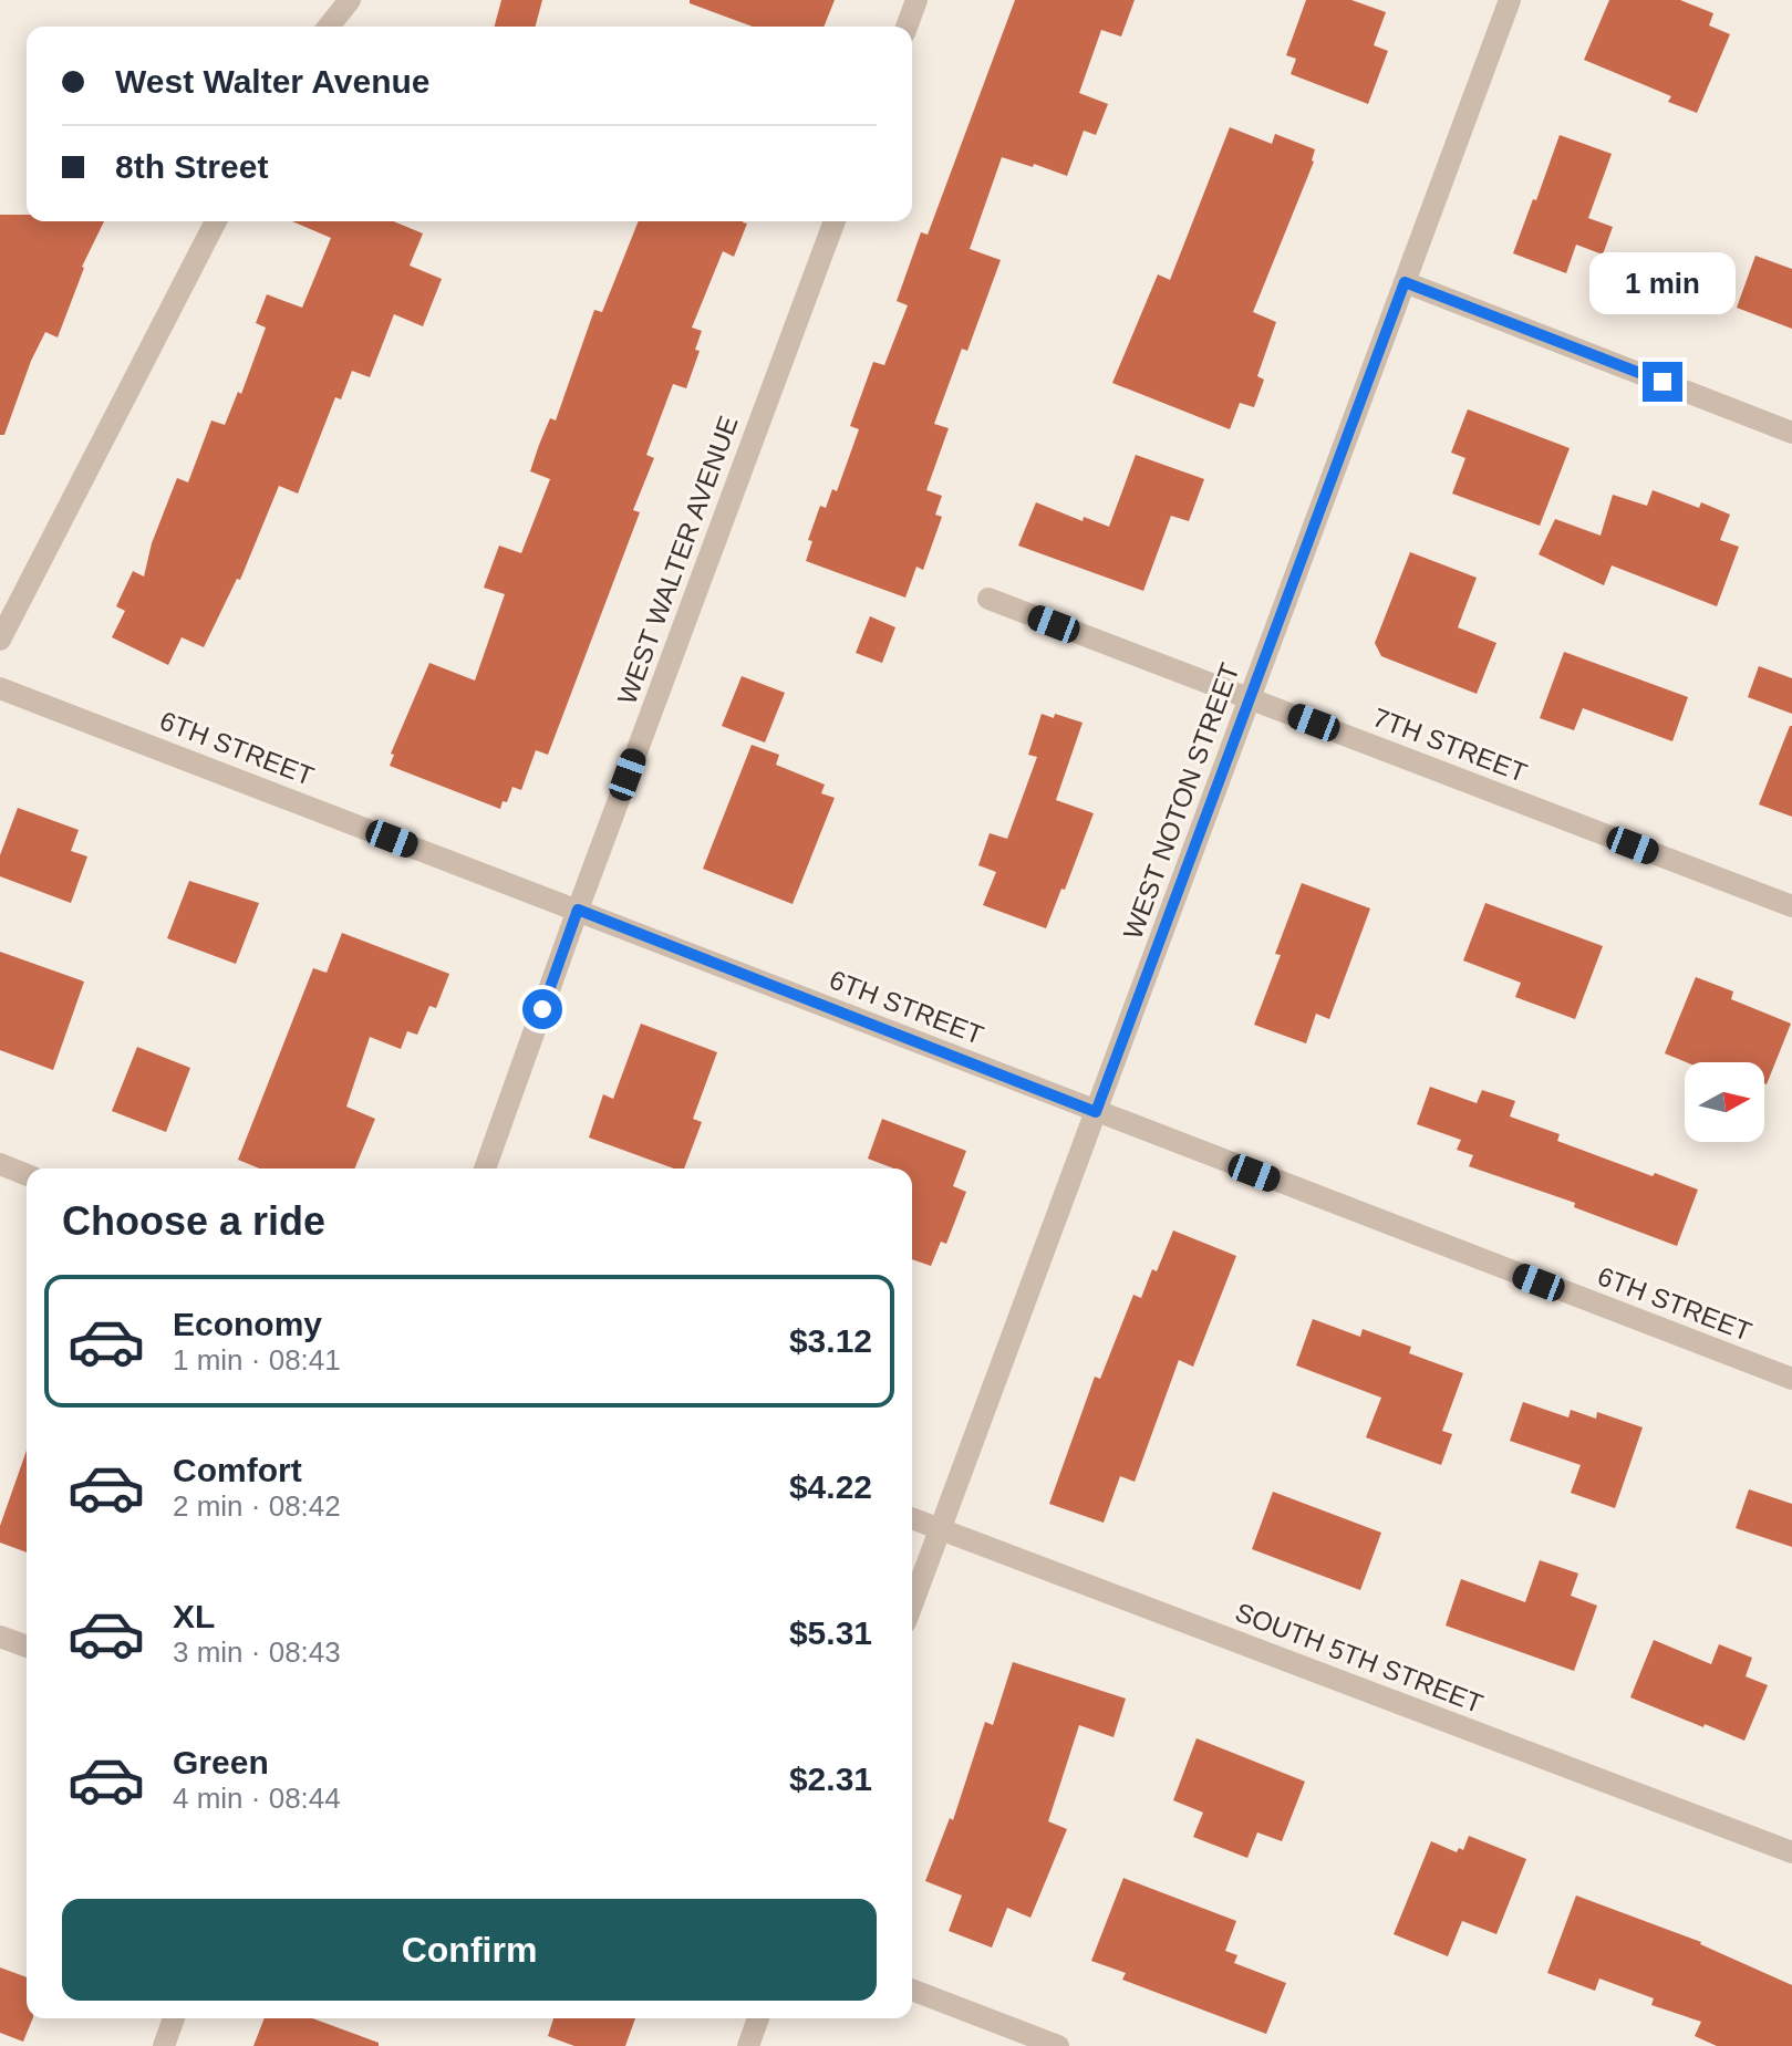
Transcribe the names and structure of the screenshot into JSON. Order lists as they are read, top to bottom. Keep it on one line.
{"streets":{"street":["WEST WALTER AVENUE","7TH STREET","6TH STREET","WEST NOTON STREET","SOUTH 5TH STREET"]},"crossings":[["WEST WALTER AVENUE","6TH STREET"],["7TH STREET","WEST NOTON STREET"],["6TH STREET","WEST NOTON STREET"],["WEST NOTON STREET","SOUTH 5TH STREET"]],"north":"right","page":{"banner":["West Walter Avenue","8th Street"],"bubble":"1 min","heading":"Choose a ride","list":[{"name":"Economy","note":"1 min · 08:41","value":"$3.12"},{"name":"Comfort","note":"2 min · 08:42","value":"$4.22"},{"name":"XL","note":"3 min · 08:43","value":"$5.31"},{"name":"Green","note":"4 min · 08:44","value":"$2.31"}],"buttons":"Confirm"}}
